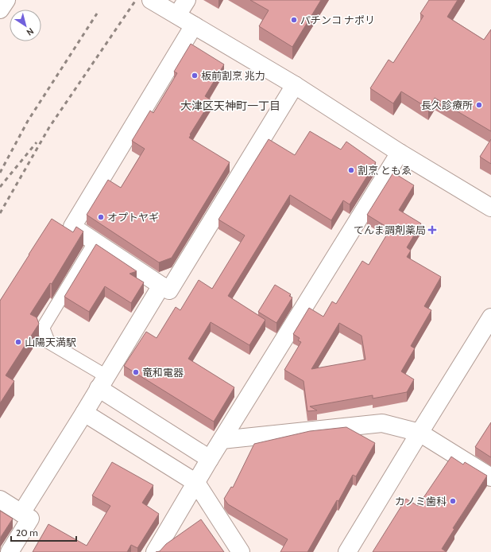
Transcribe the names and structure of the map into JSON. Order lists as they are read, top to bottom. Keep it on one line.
{"districts":["大津区天神町一丁目"],"places":{"other":["パチンコ ナポリ","板前割烹 兆力","長久診療所","割烹 ともゑ","オプトヤギ","山陽天満駅","竜和電器","カノミ歯科"],"health":["てんま調剤薬局"]},"scale_bar":"20 m","north":"bottom right"}
